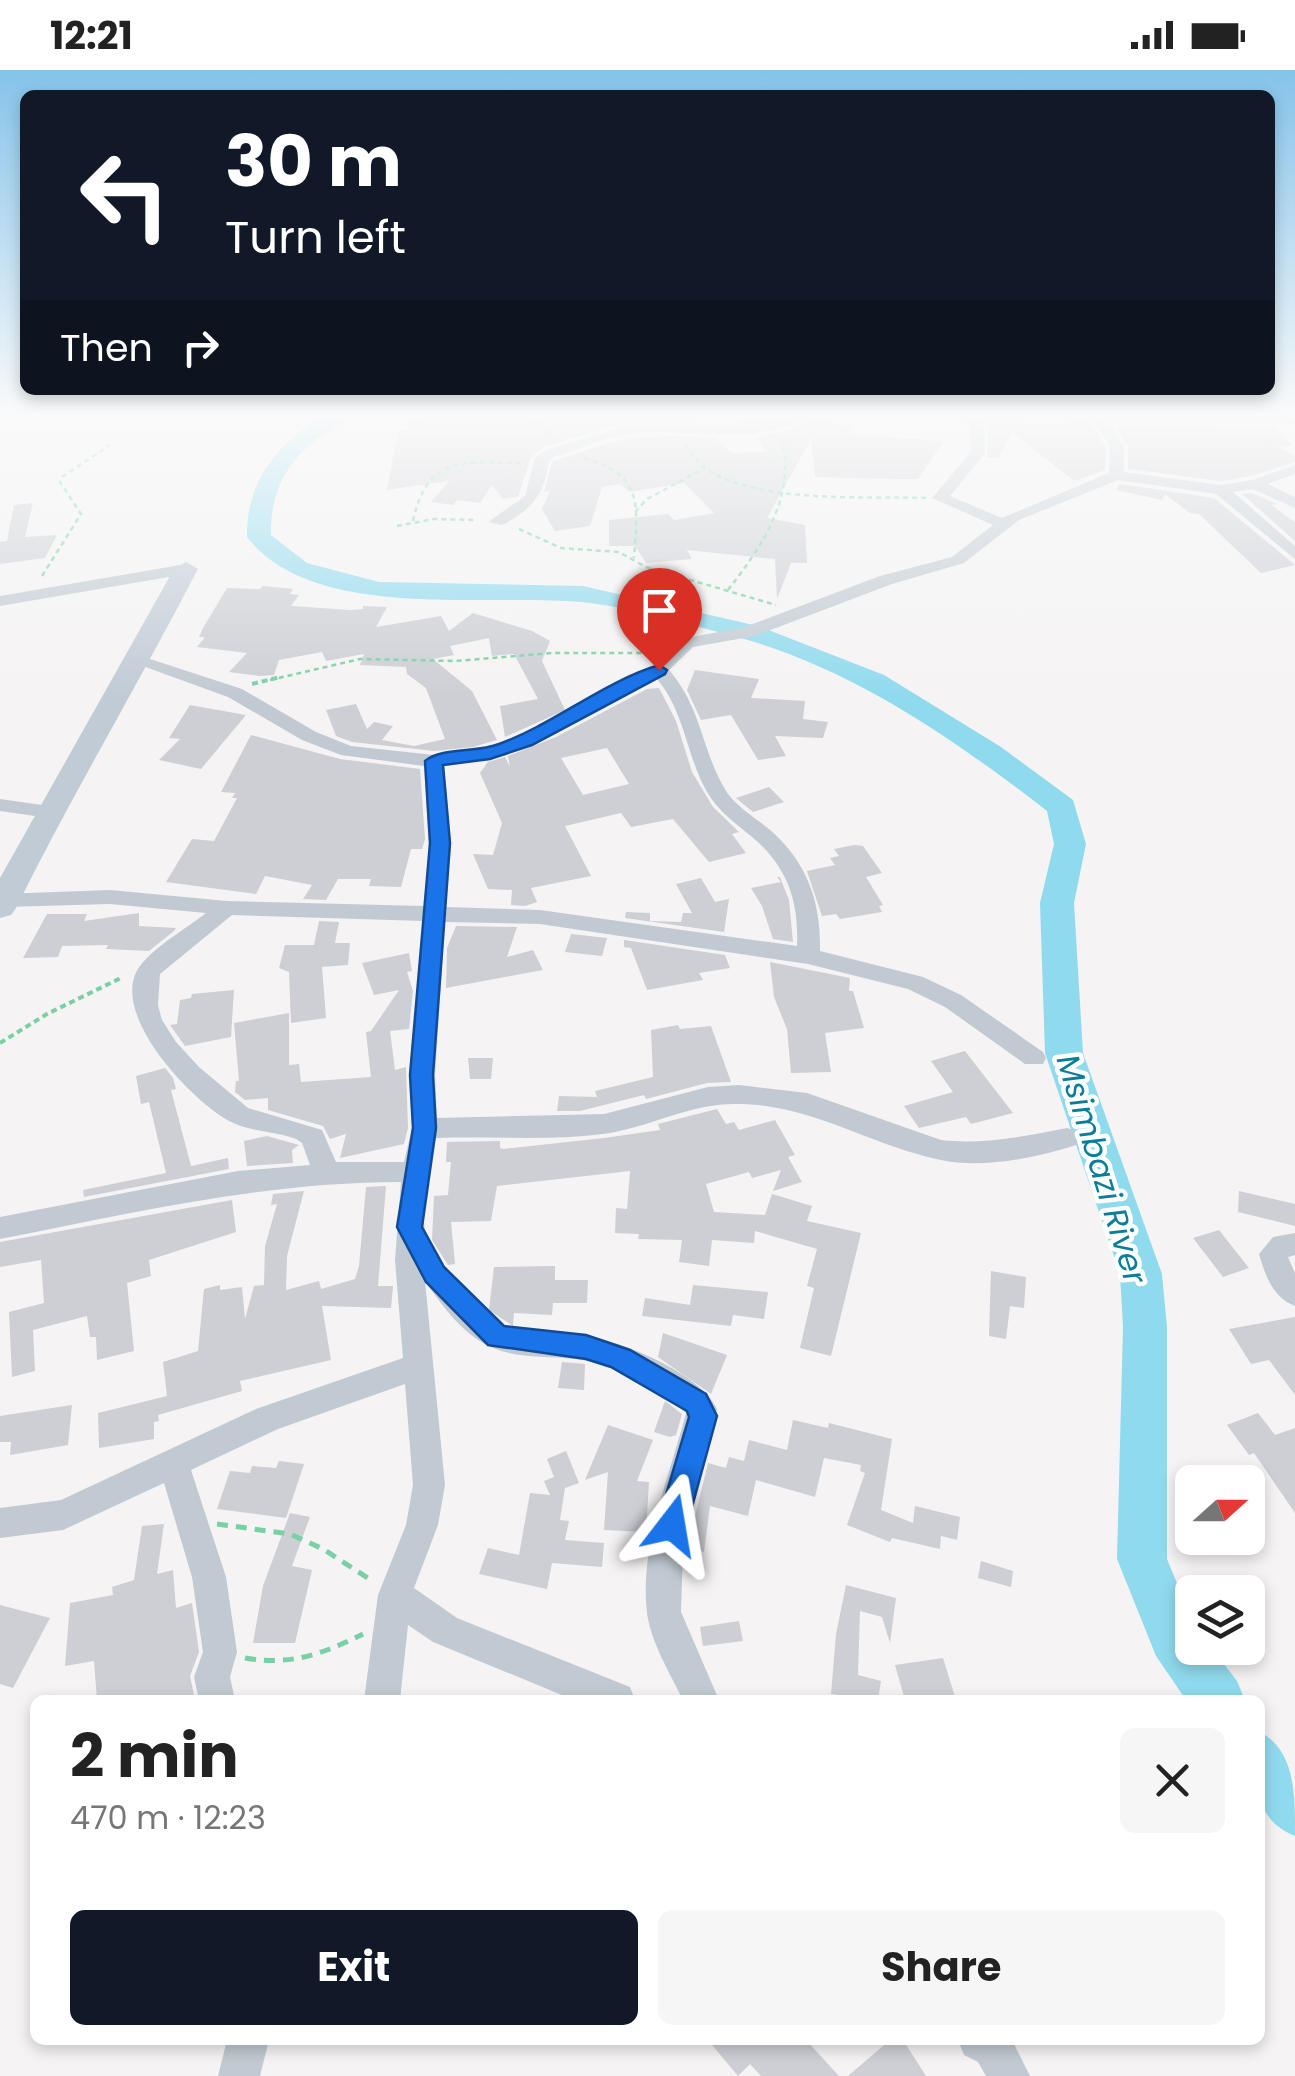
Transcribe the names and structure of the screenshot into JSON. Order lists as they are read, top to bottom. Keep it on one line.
{"water":["Msimbazi River"],"north":"right","page":{"status":"12:21","turn":["30 m","Turn left"],"then":"Then","heading":["2 min","470 m · 12:23"],"buttons":["Exit","Share"]}}
